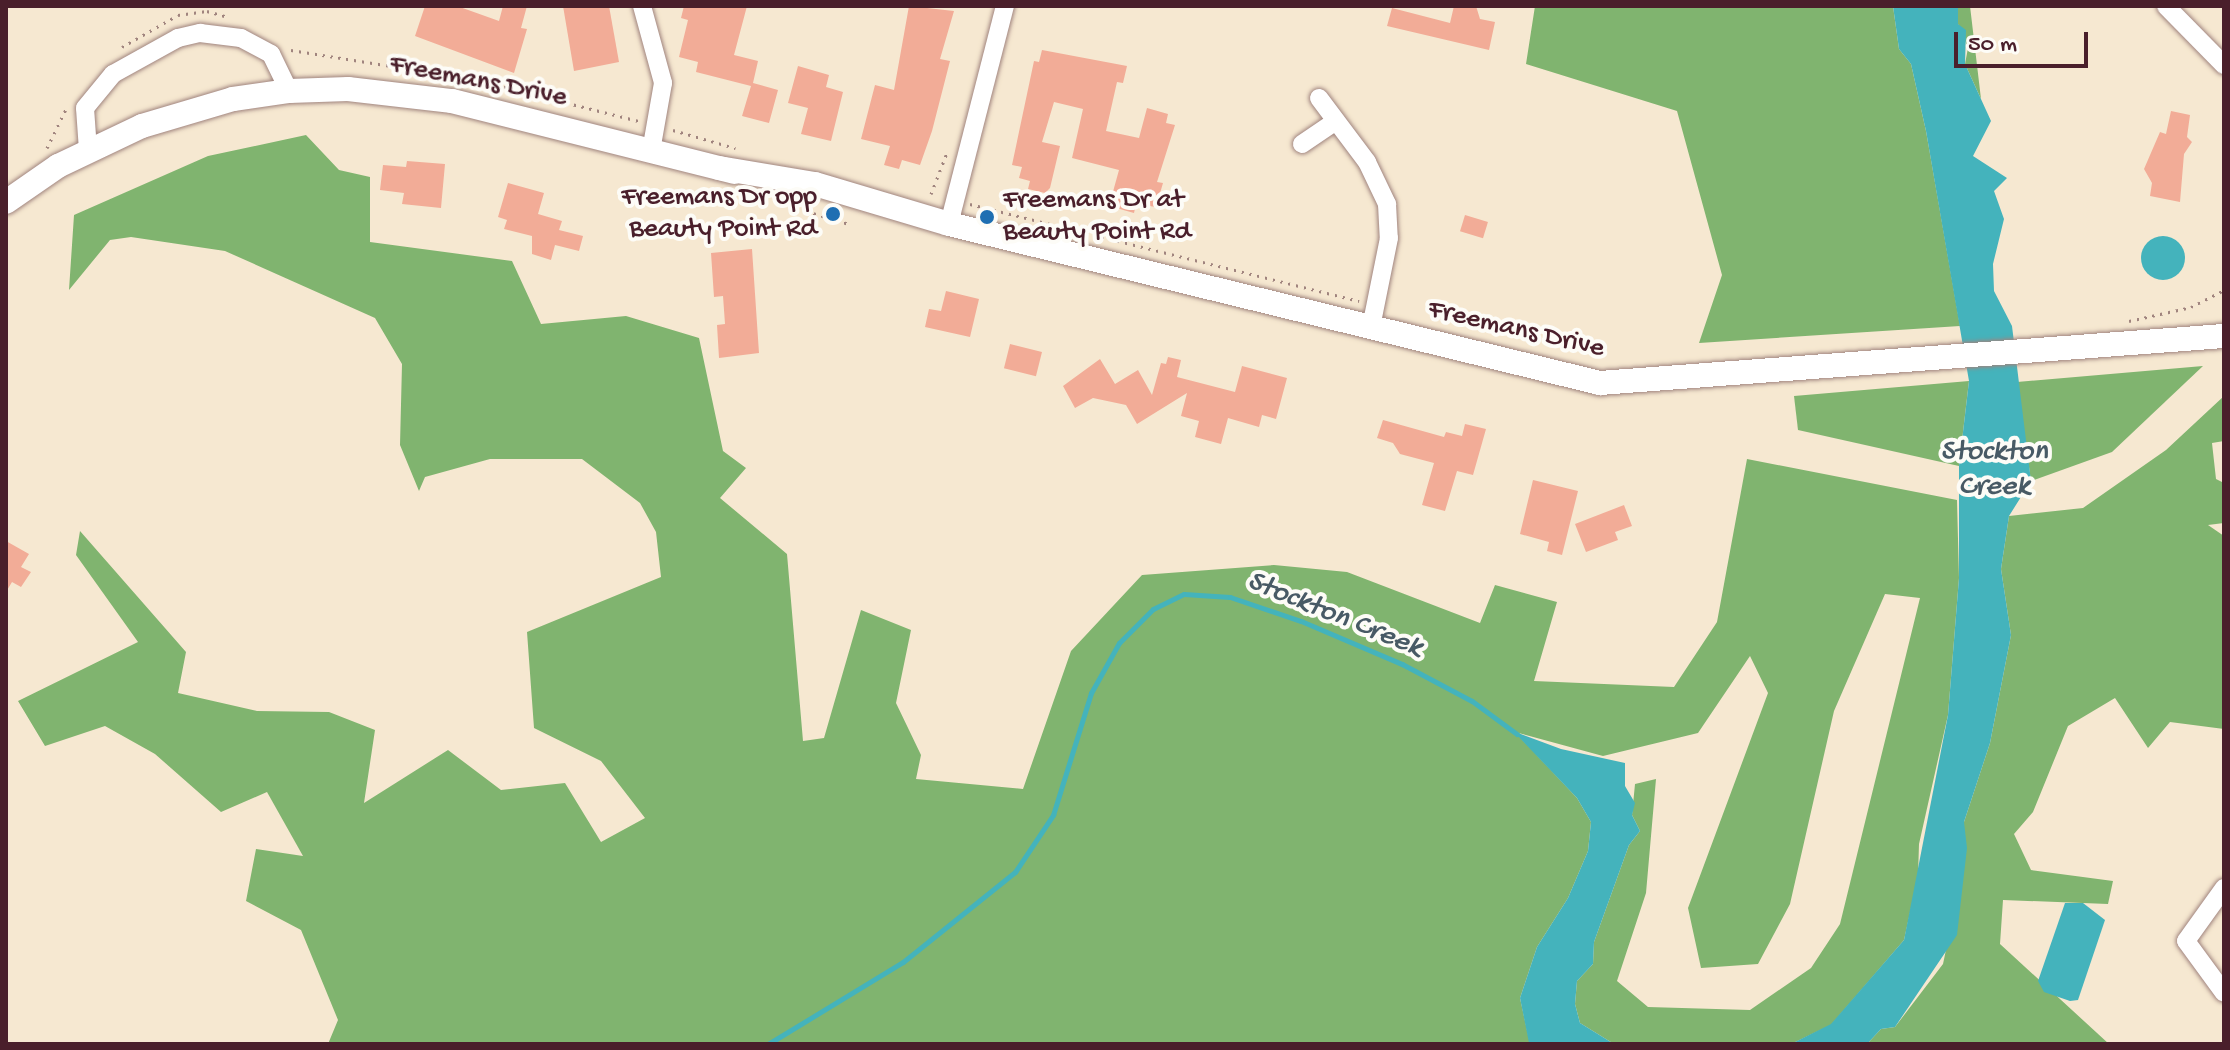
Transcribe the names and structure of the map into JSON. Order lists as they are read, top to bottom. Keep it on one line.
{"streets":{"main road":["Freemans Drive"]},"water":["Stockton Creek"],"places":["Freemans Dr opp Beauty Point Rd","Freemans Dr at Beauty Point Rd"],"scale_bar":"50 m"}
